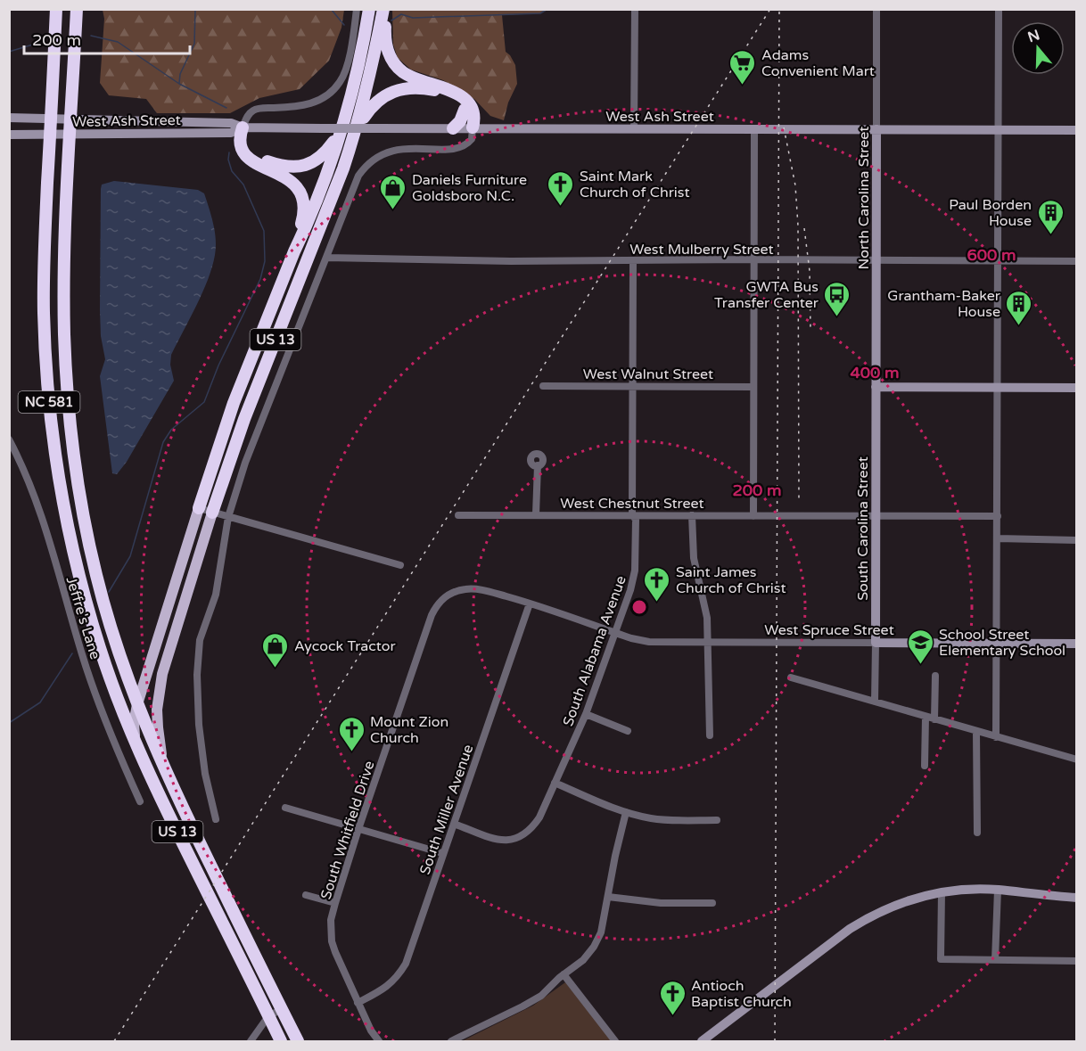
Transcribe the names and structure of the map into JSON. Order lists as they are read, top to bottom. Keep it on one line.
{"streets":{"highway":["US 13","NC 581"],"street":["West Ash Street","North Carolina Street","West Mulberry Street","West Walnut Street","West Chestnut Street","South Carolina Street","Jeffre's Lane","West Spruce Street","South Alabama Avenue","South Miller Avenue","South Whitfield Drive"]},"crossings":[["West Ash Street","North Carolina Street"],["West Ash Street","NC 581"],["North Carolina Street","West Mulberry Street"],["North Carolina Street","South Carolina Street"],["West Mulberry Street","South Alabama Avenue"],["US 13","NC 581"],["West Walnut Street","South Alabama Avenue"],["West Chestnut Street","South Carolina Street"],["West Chestnut Street","South Alabama Avenue"],["South Carolina Street","West Spruce Street"],["West Spruce Street","South Alabama Avenue"],["West Spruce Street","South Miller Avenue"],["West Spruce Street","South Whitfield Drive"],["South Alabama Avenue","South Miller Avenue"],["South Miller Avenue","South Whitfield Drive"]],"places":{"supermarket":["Adams Convenient Mart"],"church":["Saint Mark Church of Christ","Saint James Church of Christ","Mount Zion Church","Antioch Baptist Church"],"shop":["Daniels Furniture Goldsboro N.C.","Aycock Tractor"],"building":["Paul Borden House","Grantham-Baker House"],"bus stop":["GWTA Bus Transfer Center"],"school or university":["School Street Elementary School"]},"scale_bar":"200 m","north":"top","rings":["600 m","400 m","200 m"]}
